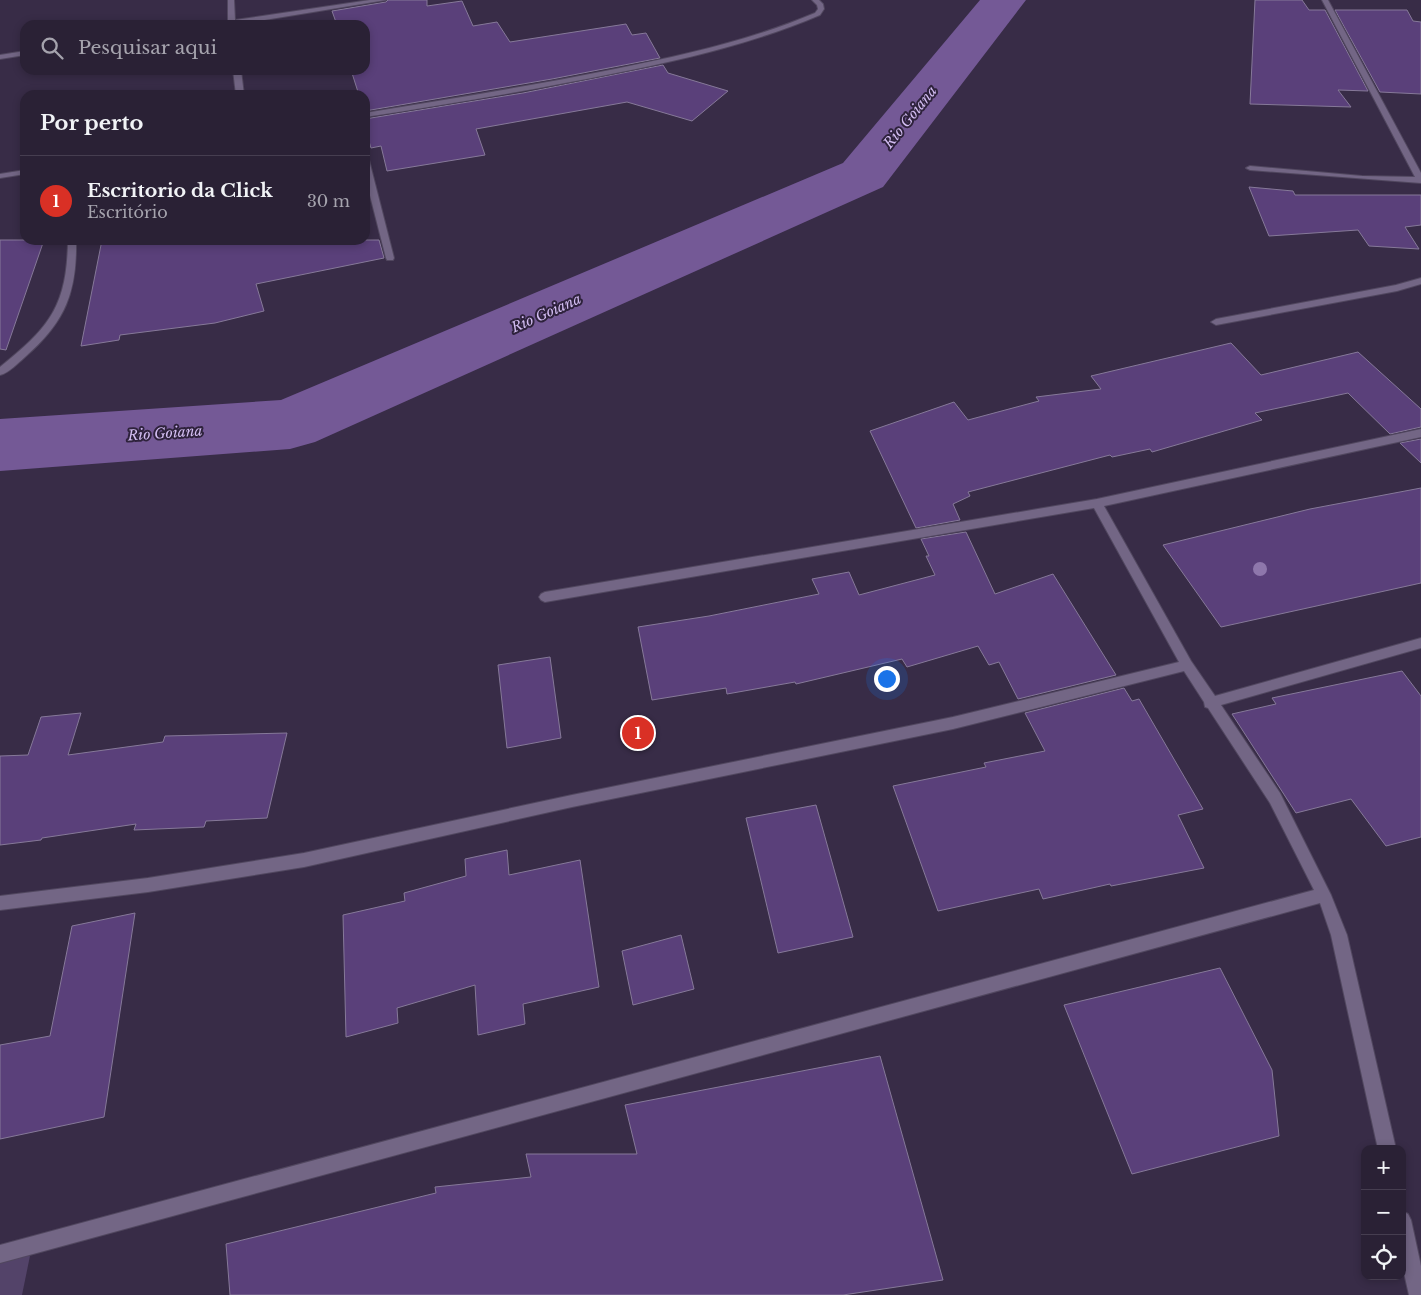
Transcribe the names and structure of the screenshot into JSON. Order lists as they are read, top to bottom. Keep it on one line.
{"water":["Rio Goiana"],"page":{"search":"Pesquisar aqui","heading":"Por perto","list":[{"mark":"1","name":"Escritorio da Click","note":"Escritório","value":"30 m"}],"pins":"1","map_buttons":["+","−"]}}
